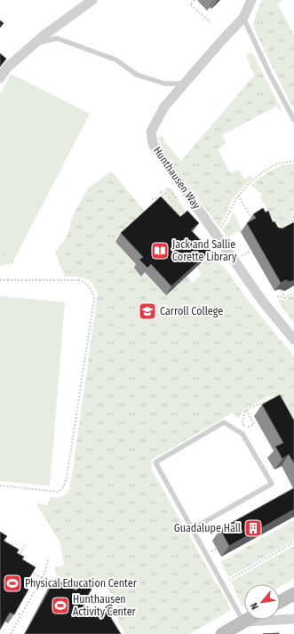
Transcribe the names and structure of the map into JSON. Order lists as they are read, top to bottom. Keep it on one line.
{"streets":{"street":["Hunthausen Way"]},"places":{"library":["Jack and Sallie Corette Library"],"school or university":["Carroll College"],"building":["Guadalupe Hall"],"sports":["Physical Education Center","Hunthausen Activity Center"]},"north":"bottom left"}
